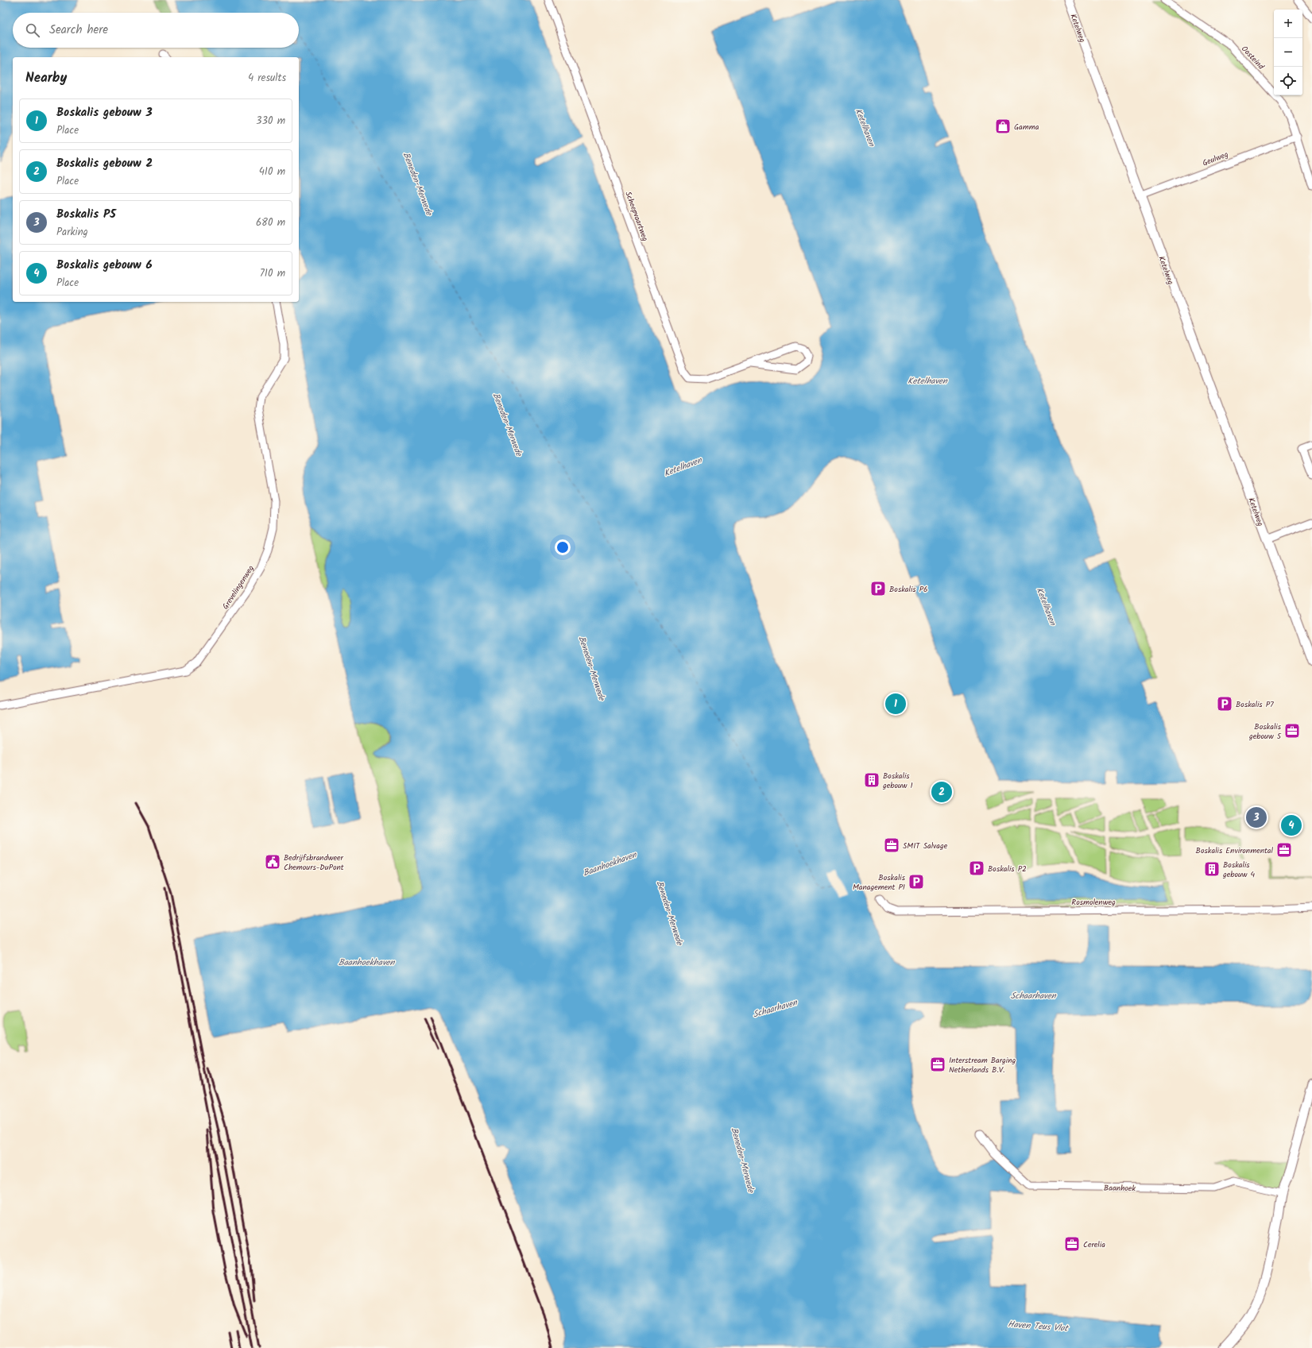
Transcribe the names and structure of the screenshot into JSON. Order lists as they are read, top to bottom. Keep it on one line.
{"streets":{"street":["Ketelweg","Oosteind","Geulweg","Scheepvaartweg","Grevelingenweg","Rosmolenweg","Baanhoek"]},"crossings":[["Ketelweg","Geulweg"],["Oosteind","Geulweg"]],"water":["Ketelhaven","Beneden-Merwede","Baanhoekhaven","Schaarhaven","Haven Teus Vlot"],"places":{"shop":["Gamma"],"parking":["Boskalis P6","Boskalis P7","Boskalis P2","Boskalis Management P1"],"office":["Boskalis gebouw 5","SMIT Salvage","Boskalis Environmental","Interstream Barging Netherlands B.V.","Cerelia"],"building":["Boskalis gebouw 1","Boskalis gebouw 4"],"public building":["Bedrijfsbrandweer Chemours-DuPont"]},"page":{"map_buttons":["+","−"],"search":"Search here","heading":["Nearby","4 results"],"list":[{"mark":"1","name":"Boskalis gebouw 3","note":"Place","value":"330 m"},{"mark":"2","name":"Boskalis gebouw 2","note":"Place","value":"410 m"},{"mark":"3","name":"Boskalis P5","note":"Parking","value":"680 m"},{"mark":"4","name":"Boskalis gebouw 6","note":"Place","value":"710 m"}],"pins":["1","2","3","4"]}}
